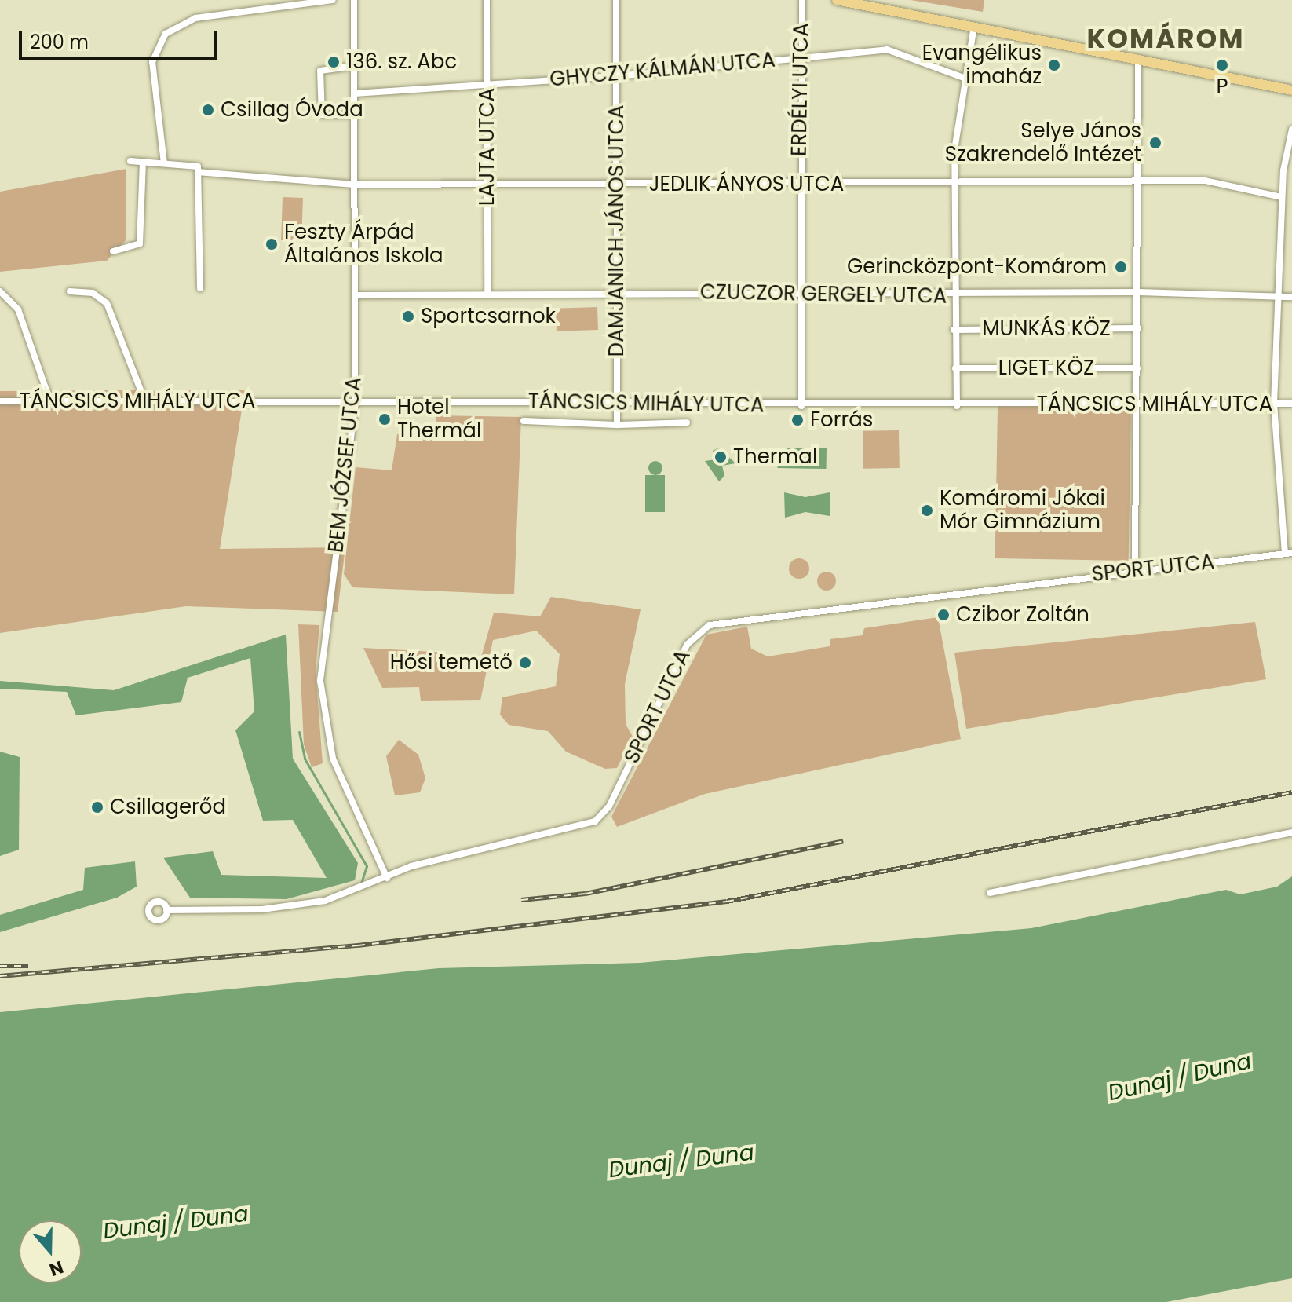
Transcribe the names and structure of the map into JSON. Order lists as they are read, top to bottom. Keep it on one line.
{"streets":{"street":["GHYCZY KÁLMÁN UTCA","ERDÉLYI UTCA","LAJTA UTCA","JEDLIK ÁNYOS UTCA","DAMJANICH JÁNOS UTCA","CZUCZOR GERGELY UTCA","MUNKÁS KÖZ","LIGET KÖZ","TÁNCSICS MIHÁLY UTCA","BEM JÓZSEF UTCA","SPORT UTCA"]},"crossings":[["GHYCZY KÁLMÁN UTCA","ERDÉLYI UTCA"],["GHYCZY KÁLMÁN UTCA","LAJTA UTCA"],["GHYCZY KÁLMÁN UTCA","DAMJANICH JÁNOS UTCA"],["GHYCZY KÁLMÁN UTCA","BEM JÓZSEF UTCA"],["ERDÉLYI UTCA","JEDLIK ÁNYOS UTCA"],["ERDÉLYI UTCA","CZUCZOR GERGELY UTCA"],["ERDÉLYI UTCA","TÁNCSICS MIHÁLY UTCA"],["LAJTA UTCA","JEDLIK ÁNYOS UTCA"],["LAJTA UTCA","CZUCZOR GERGELY UTCA"],["JEDLIK ÁNYOS UTCA","DAMJANICH JÁNOS UTCA"],["JEDLIK ÁNYOS UTCA","BEM JÓZSEF UTCA"],["DAMJANICH JÁNOS UTCA","CZUCZOR GERGELY UTCA"],["DAMJANICH JÁNOS UTCA","TÁNCSICS MIHÁLY UTCA"],["CZUCZOR GERGELY UTCA","BEM JÓZSEF UTCA"],["TÁNCSICS MIHÁLY UTCA","BEM JÓZSEF UTCA"],["BEM JÓZSEF UTCA","SPORT UTCA"]],"districts":["KOMÁROM"],"water":["Dunaj / Duna"],"places":["136. sz. Abc","Evangélikus imaház","P","Csillag Óvoda","Selye János Szakrendelő Intézet","Feszty Árpád Általános Iskola","Gerincközpont-Komárom","Sportcsarnok","Hotel Thermál","Forrás","Thermal","Komáromi Jókai Mór Gimnázium","Czibor Zoltán","Hősi temető","Csillagerőd"],"scale_bar":"200 m","north":"bottom"}
